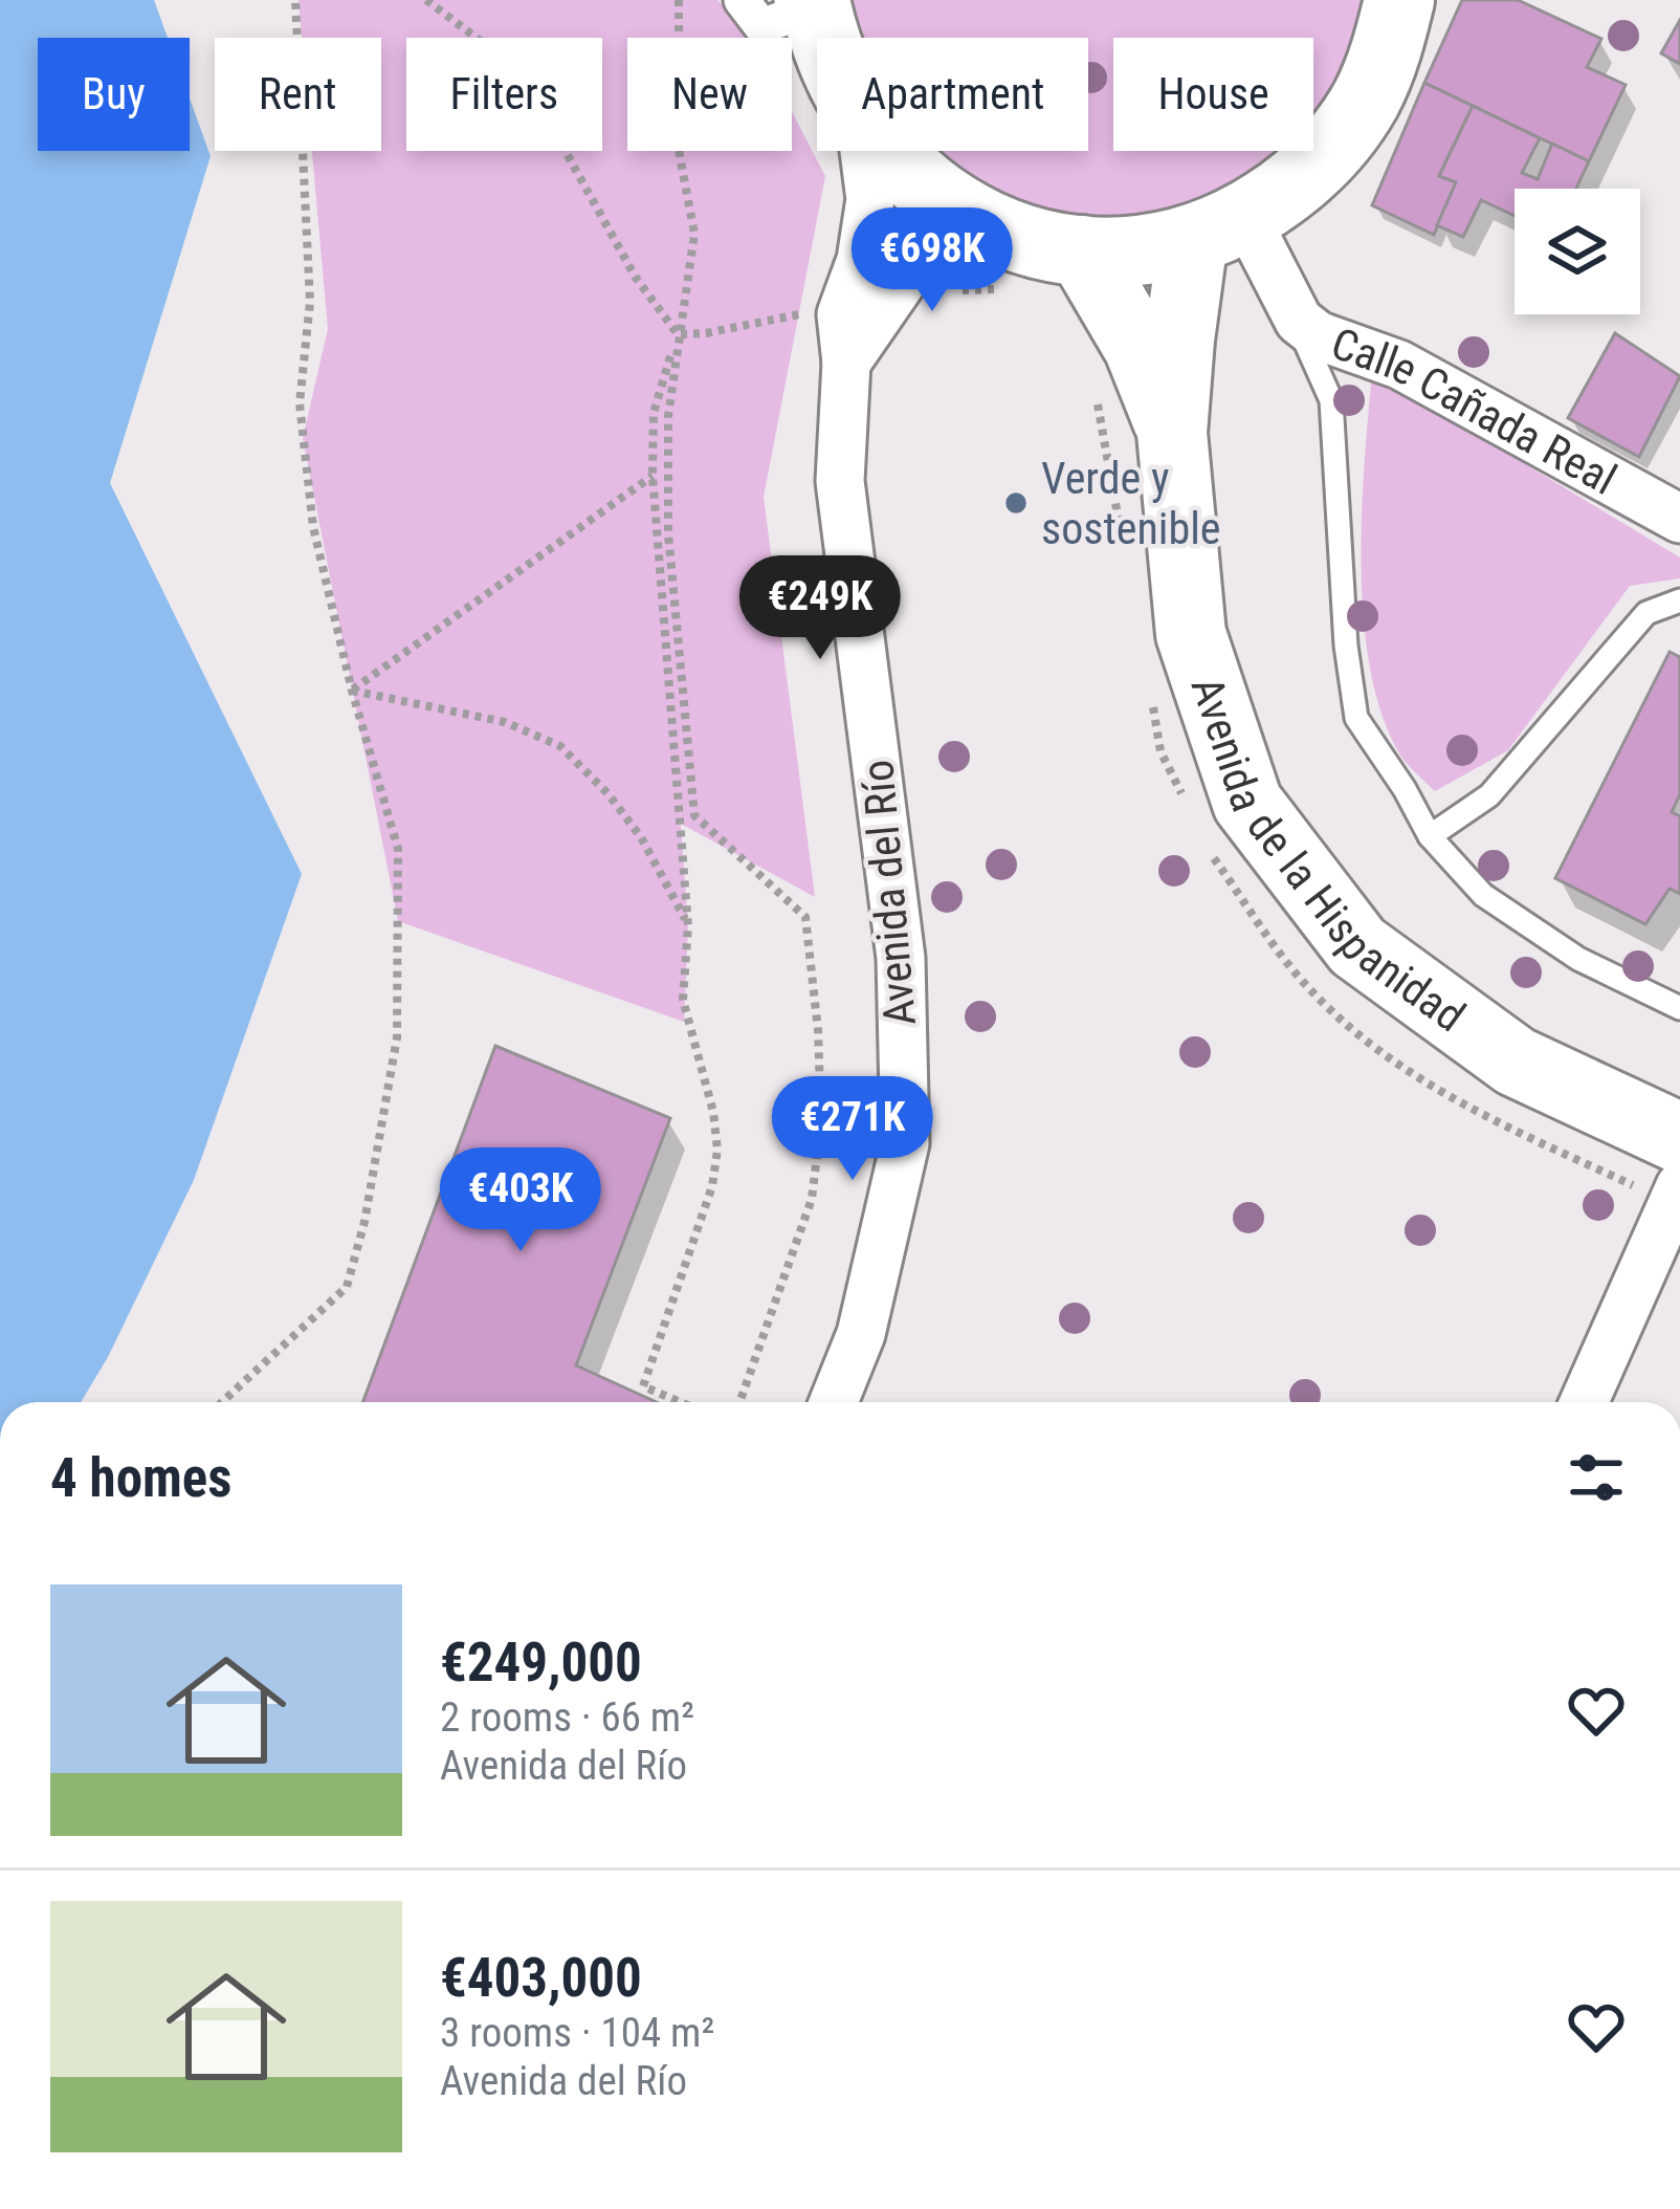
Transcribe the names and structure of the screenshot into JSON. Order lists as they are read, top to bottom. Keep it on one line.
{"streets":{"main road":["Avenida de la Hispanidad"],"street":["Calle Cañada Real","Avenida del Río"]},"crossings":[["Calle Cañada Real","Avenida de la Hispanidad"]],"places":["Verde y sostenible"],"page":{"chip":["Buy","Rent","Filters","New","Apartment","House"],"price":["€698K","€249K","€271K","€403K"],"heading":"4 homes","list":[{"name":"€249,000","note":"2 rooms · 66 m² · Avenida del Río"},{"name":"€403,000","note":"3 rooms · 104 m² · Avenida del Río"}]}}
